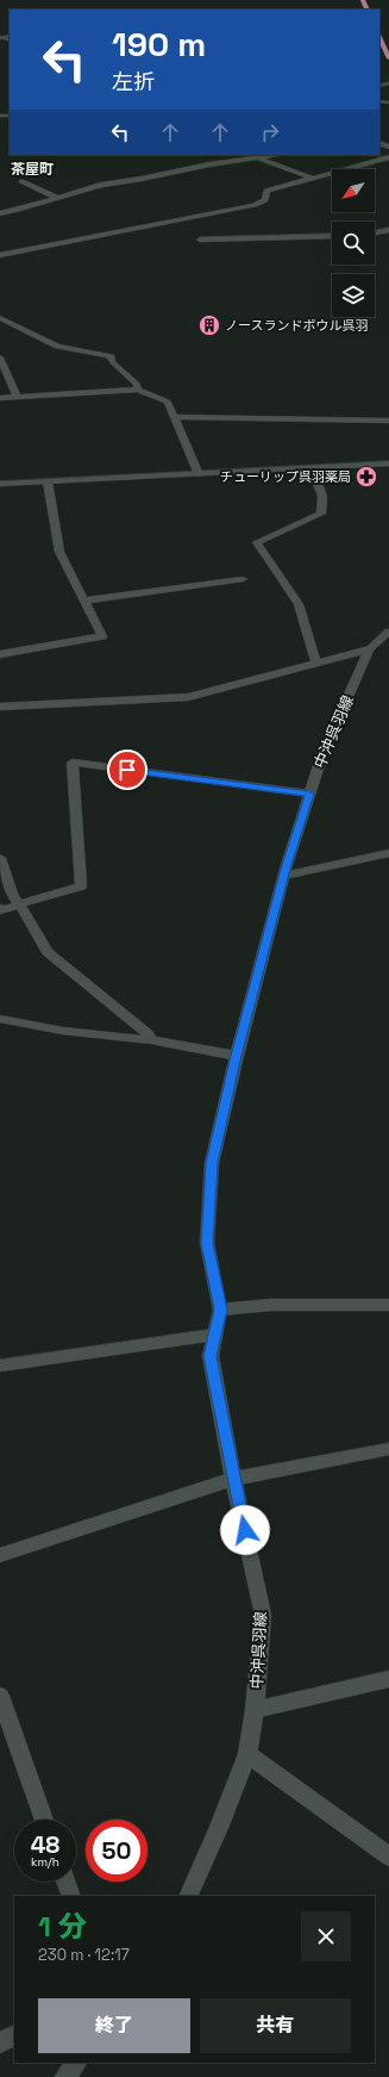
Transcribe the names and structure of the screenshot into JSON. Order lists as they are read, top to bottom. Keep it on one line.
{"streets":{"street":["中沖呉羽線"]},"districts":["茶屋町"],"places":{"building":["ノースランドボウル呉羽"],"pharmacy":["チューリップ呉羽薬局"]},"north":"bottom left","page":{"turn":["190 m","左折"],"speed":"48 km/h","limit":"50","heading":["1 分","230 m · 12:17"],"buttons":["終了","共有"]}}
